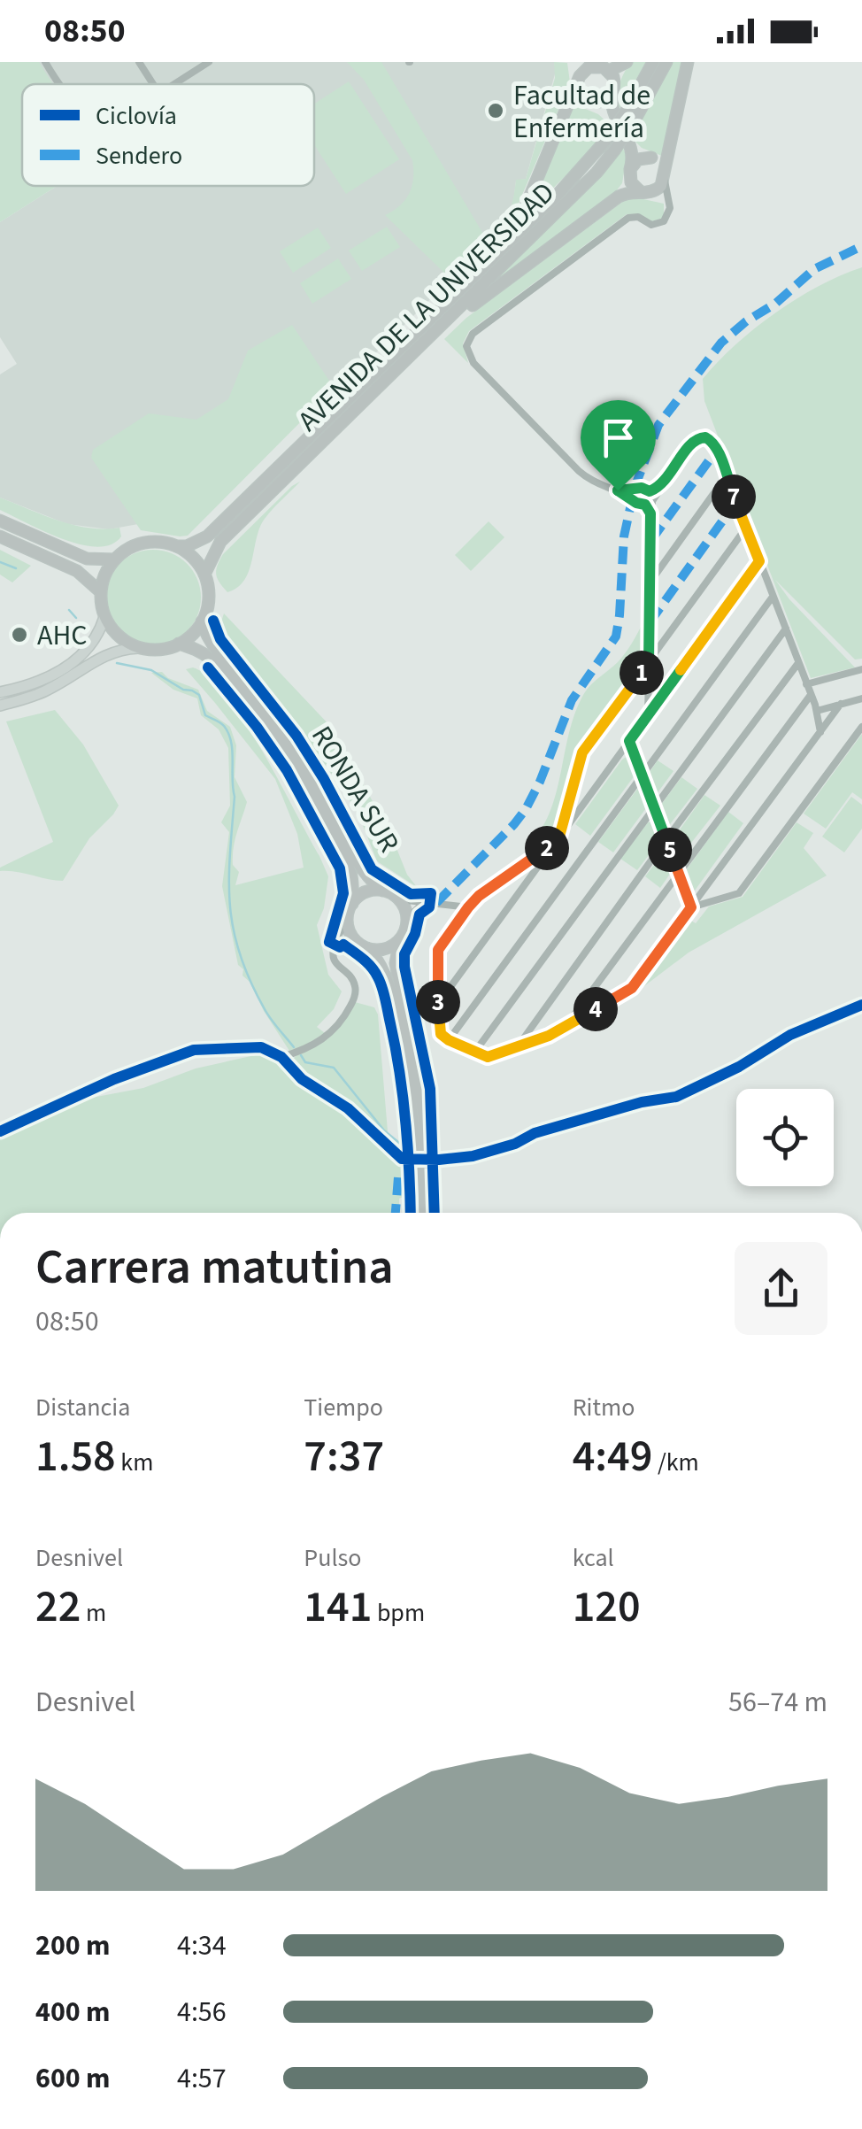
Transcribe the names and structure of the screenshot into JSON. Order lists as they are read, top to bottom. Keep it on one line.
{"streets":{"highway":["AVENIDA DE LA UNIVERSIDAD","RONDA SUR"]},"crossings":[["AVENIDA DE LA UNIVERSIDAD","RONDA SUR"]],"places":["Facultad de Enfermería","AHC"],"legend":["Ciclovía","Sendero"],"page":{"status":"08:50","pins":["7","1","2","5","3","4"],"heading":["Carrera matutina","08:50"],"stats":[["Distancia","1.58 km"],["Tiempo","7:37"],["Ritmo","4:49 /km"],["Desnivel","22 m"],["Pulso","141 bpm"],["kcal","120"]],"chart":["Desnivel","56–74 m"],"list":[{"name":"200 m","note":"4:34"},{"name":"400 m","note":"4:56"},{"name":"600 m","note":"4:57"}]}}
